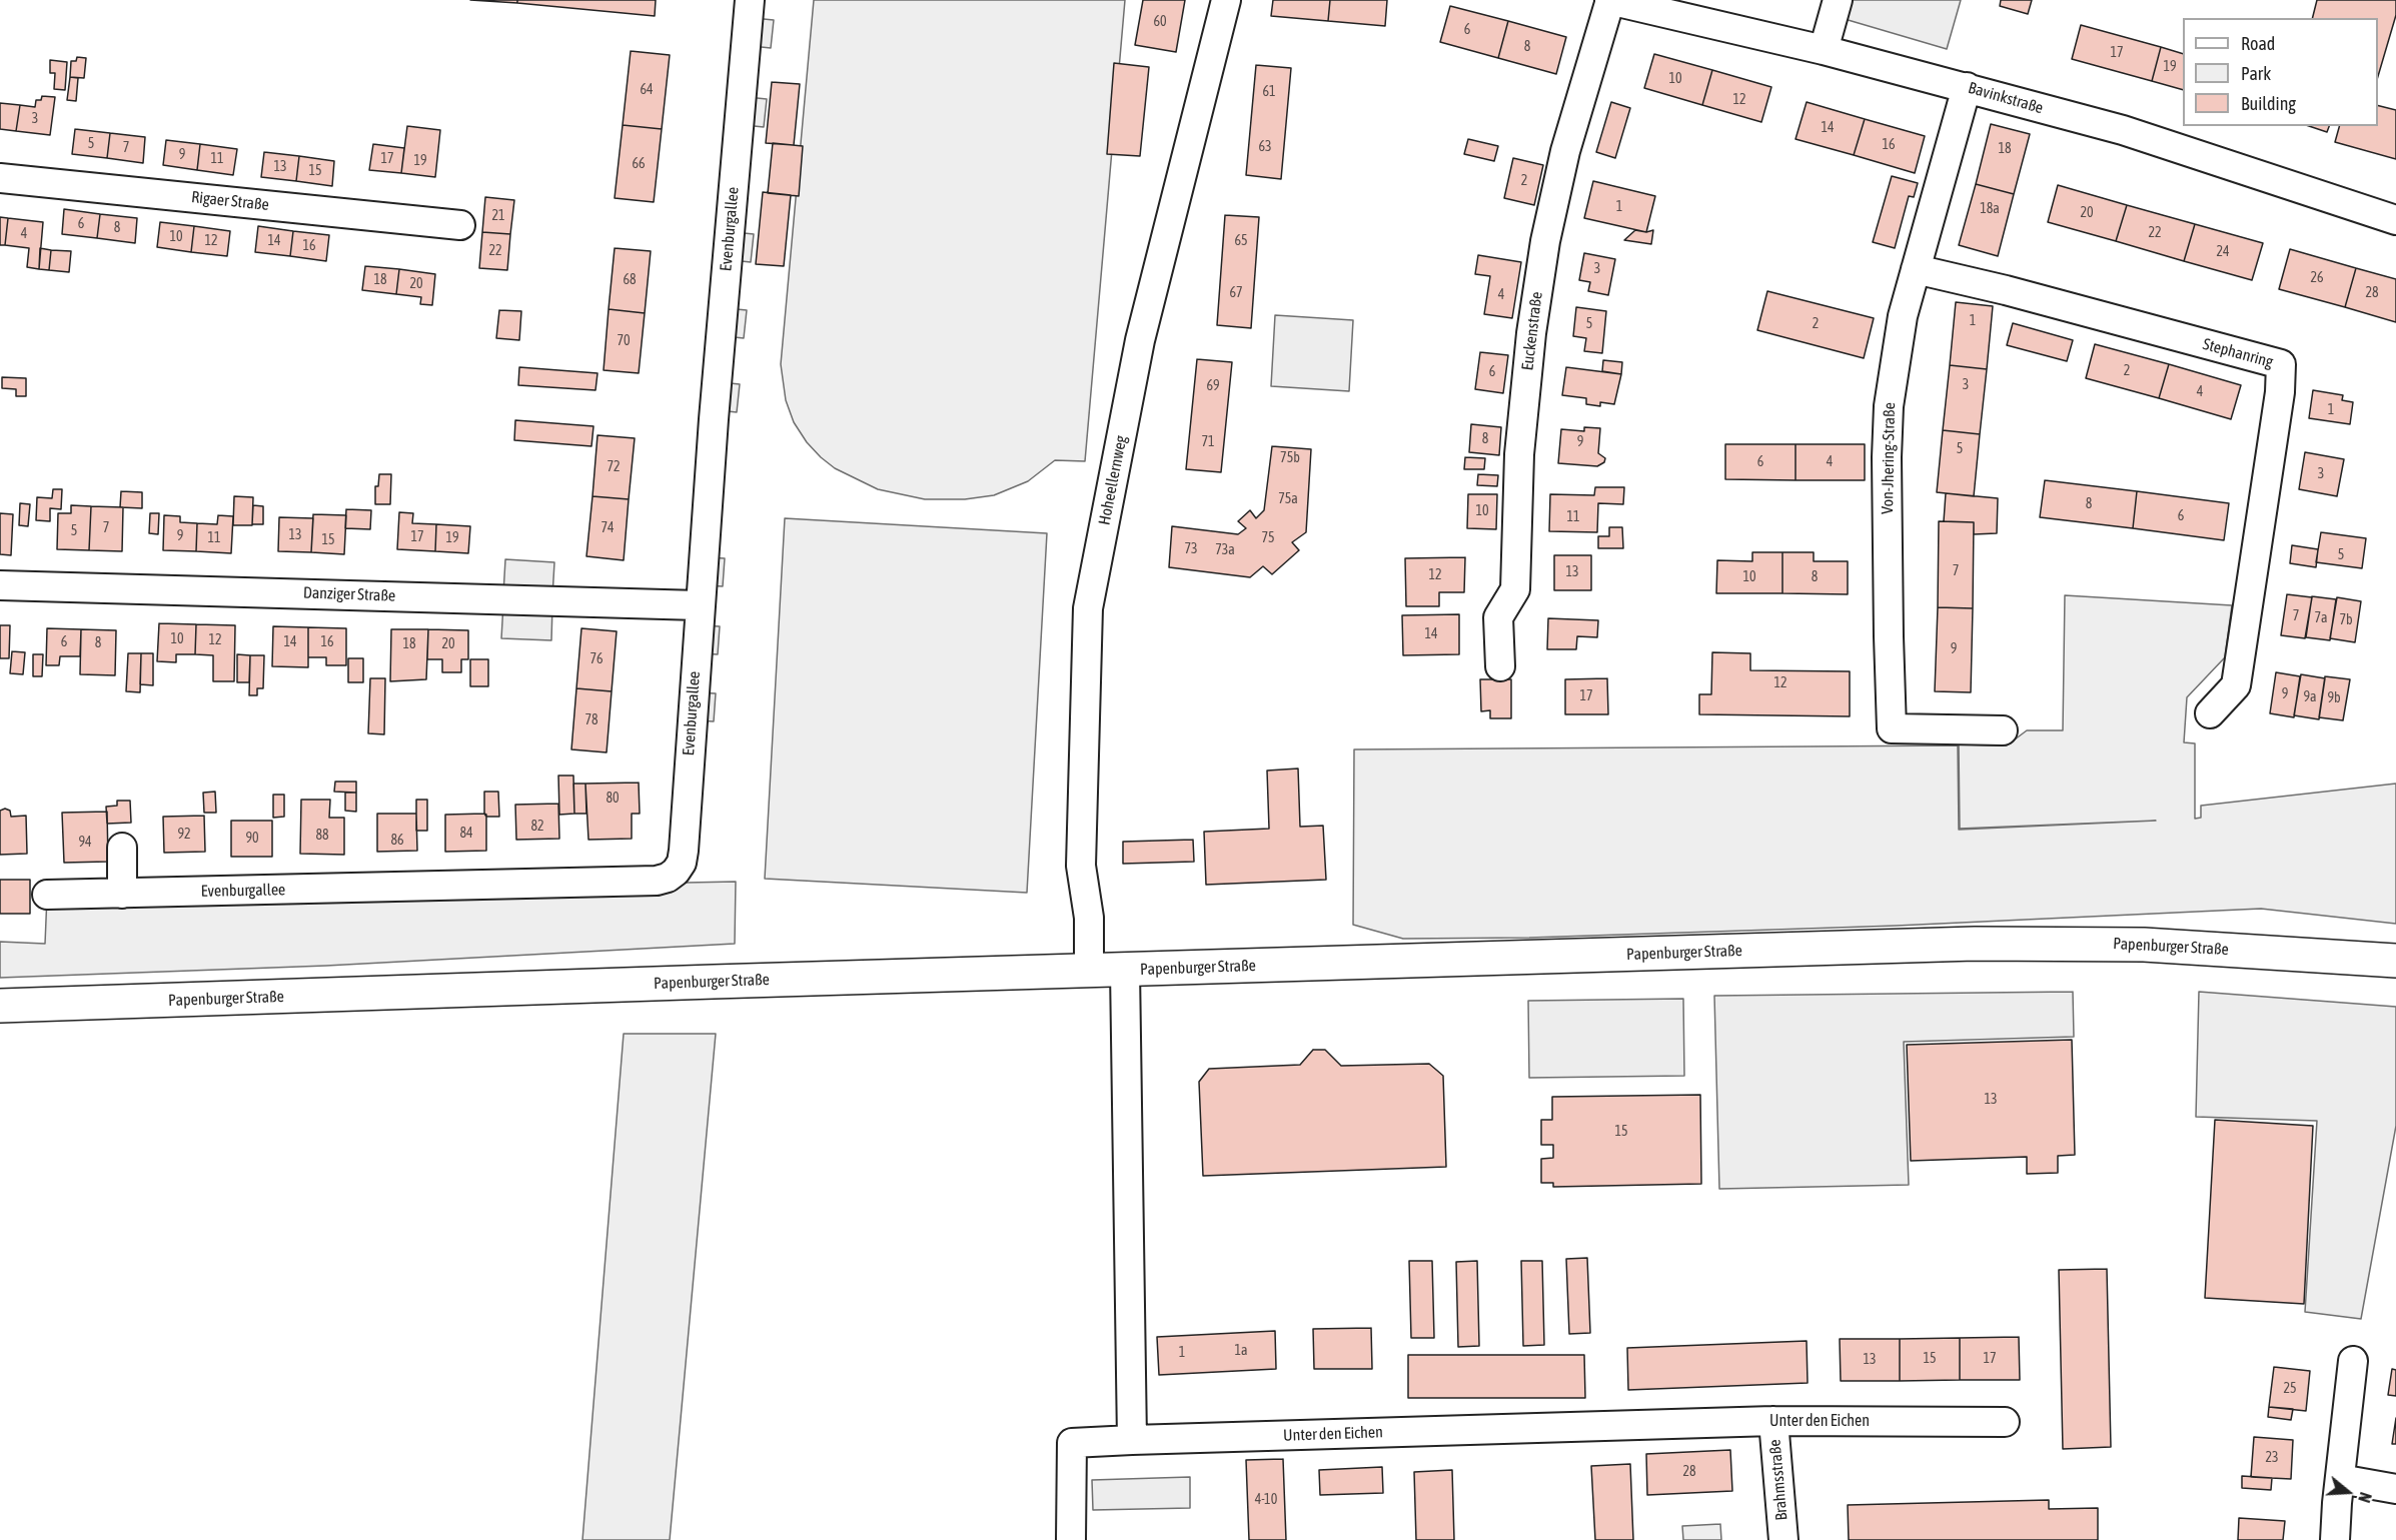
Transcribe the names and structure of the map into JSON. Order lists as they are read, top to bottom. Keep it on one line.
{"streets":{"main road":["Papenburger Straße"],"street":["Bavinkstraße","Rigaer Straße","Evenburgallee","Euckenstraße","Stephanring","Von-Jhering-Straße","Hoheellernweg","Danziger Straße","Unter den Eichen","Brahmsstraße"]},"crossings":[["Bavinkstraße","Euckenstraße"],["Bavinkstraße","Von-Jhering-Straße"],["Evenburgallee","Danziger Straße"],["Stephanring","Von-Jhering-Straße"],["Hoheellernweg","Papenburger Straße"],["Unter den Eichen","Brahmsstraße"]],"house_numbers":["60","6","8","17","19","10","64","61","12","3","14","5","16","63","7","18","9","11","17","19","66","13","15","2","1","18a","20","21","6","8","22","4","10","12","14","65","16","22","24","3","26","18","68","20","67","28","4","1","5","2","70","2","6","3","69","4","1","8","71","9","5","75b","6","4","72","3","75a","8","10","6","11","7","74","5","13","9","17","11","19","75","15","73","73a","5","7","13","12","10","8","7","7a","7b","14","10","12","6","14","16","8","18","20","9","76","12","9","17","9a","9b","78","80","82","84","92","88","90","86","94","13","15","1a","1","15","17","13","25","23","28","4-10"],"legend":["Road","Park","Building"],"north":"right"}
